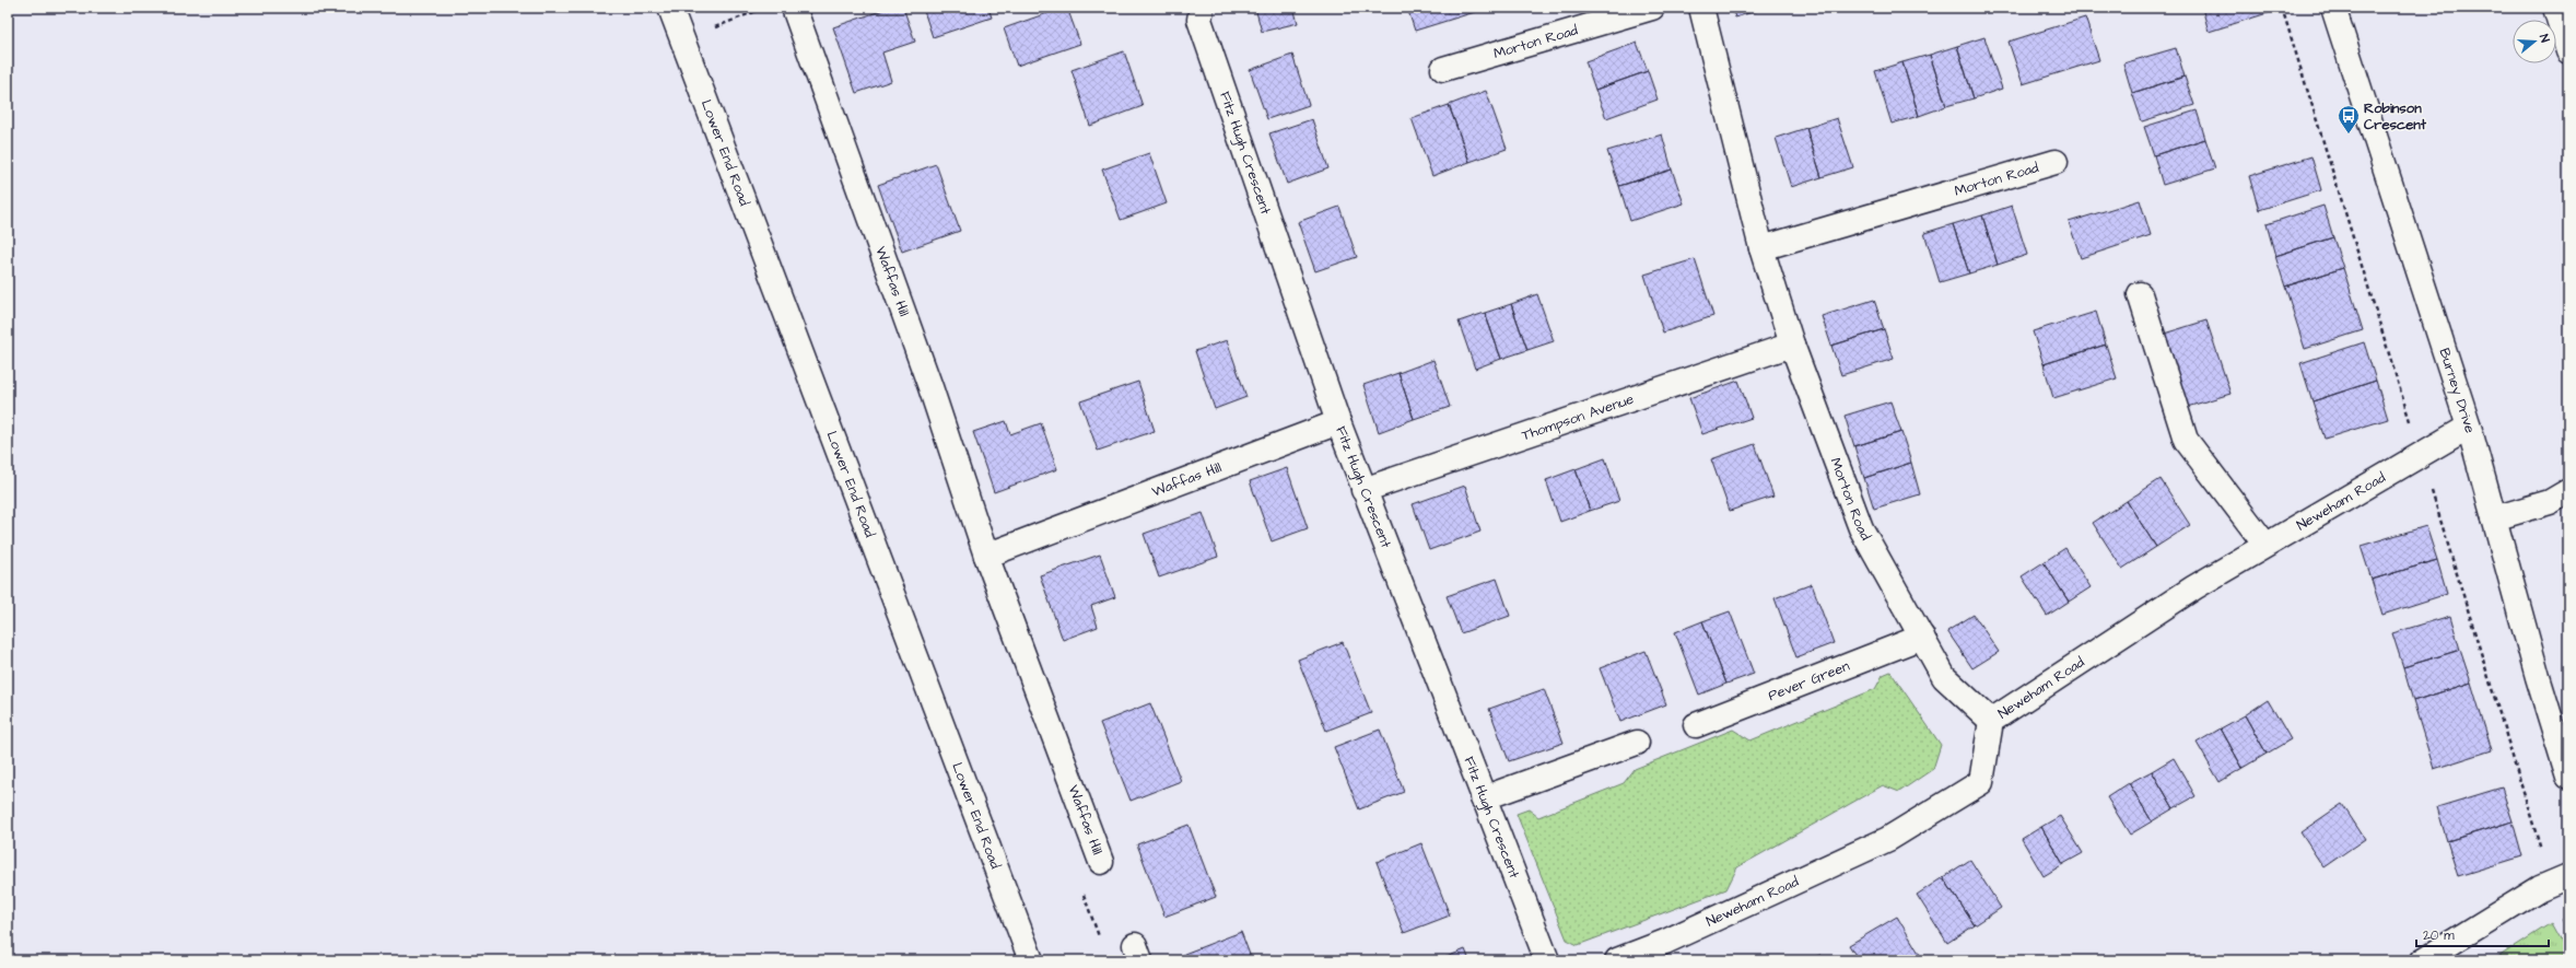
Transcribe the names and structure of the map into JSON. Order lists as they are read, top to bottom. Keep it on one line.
{"streets":{"street":["Morton Road","Lower End Road","Fitz Hugh Crescent","Waffas Hill","Burney Drive","Thompson Avenue","Neweham Road","Pever Green"]},"crossings":[["Morton Road","Thompson Avenue"],["Morton Road","Neweham Road"],["Morton Road","Pever Green"],["Fitz Hugh Crescent","Waffas Hill"],["Fitz Hugh Crescent","Thompson Avenue"],["Burney Drive","Neweham Road"]],"places":{"bus stop":["Robinson Crescent"]},"scale_bar":"20 m","north":"right"}
